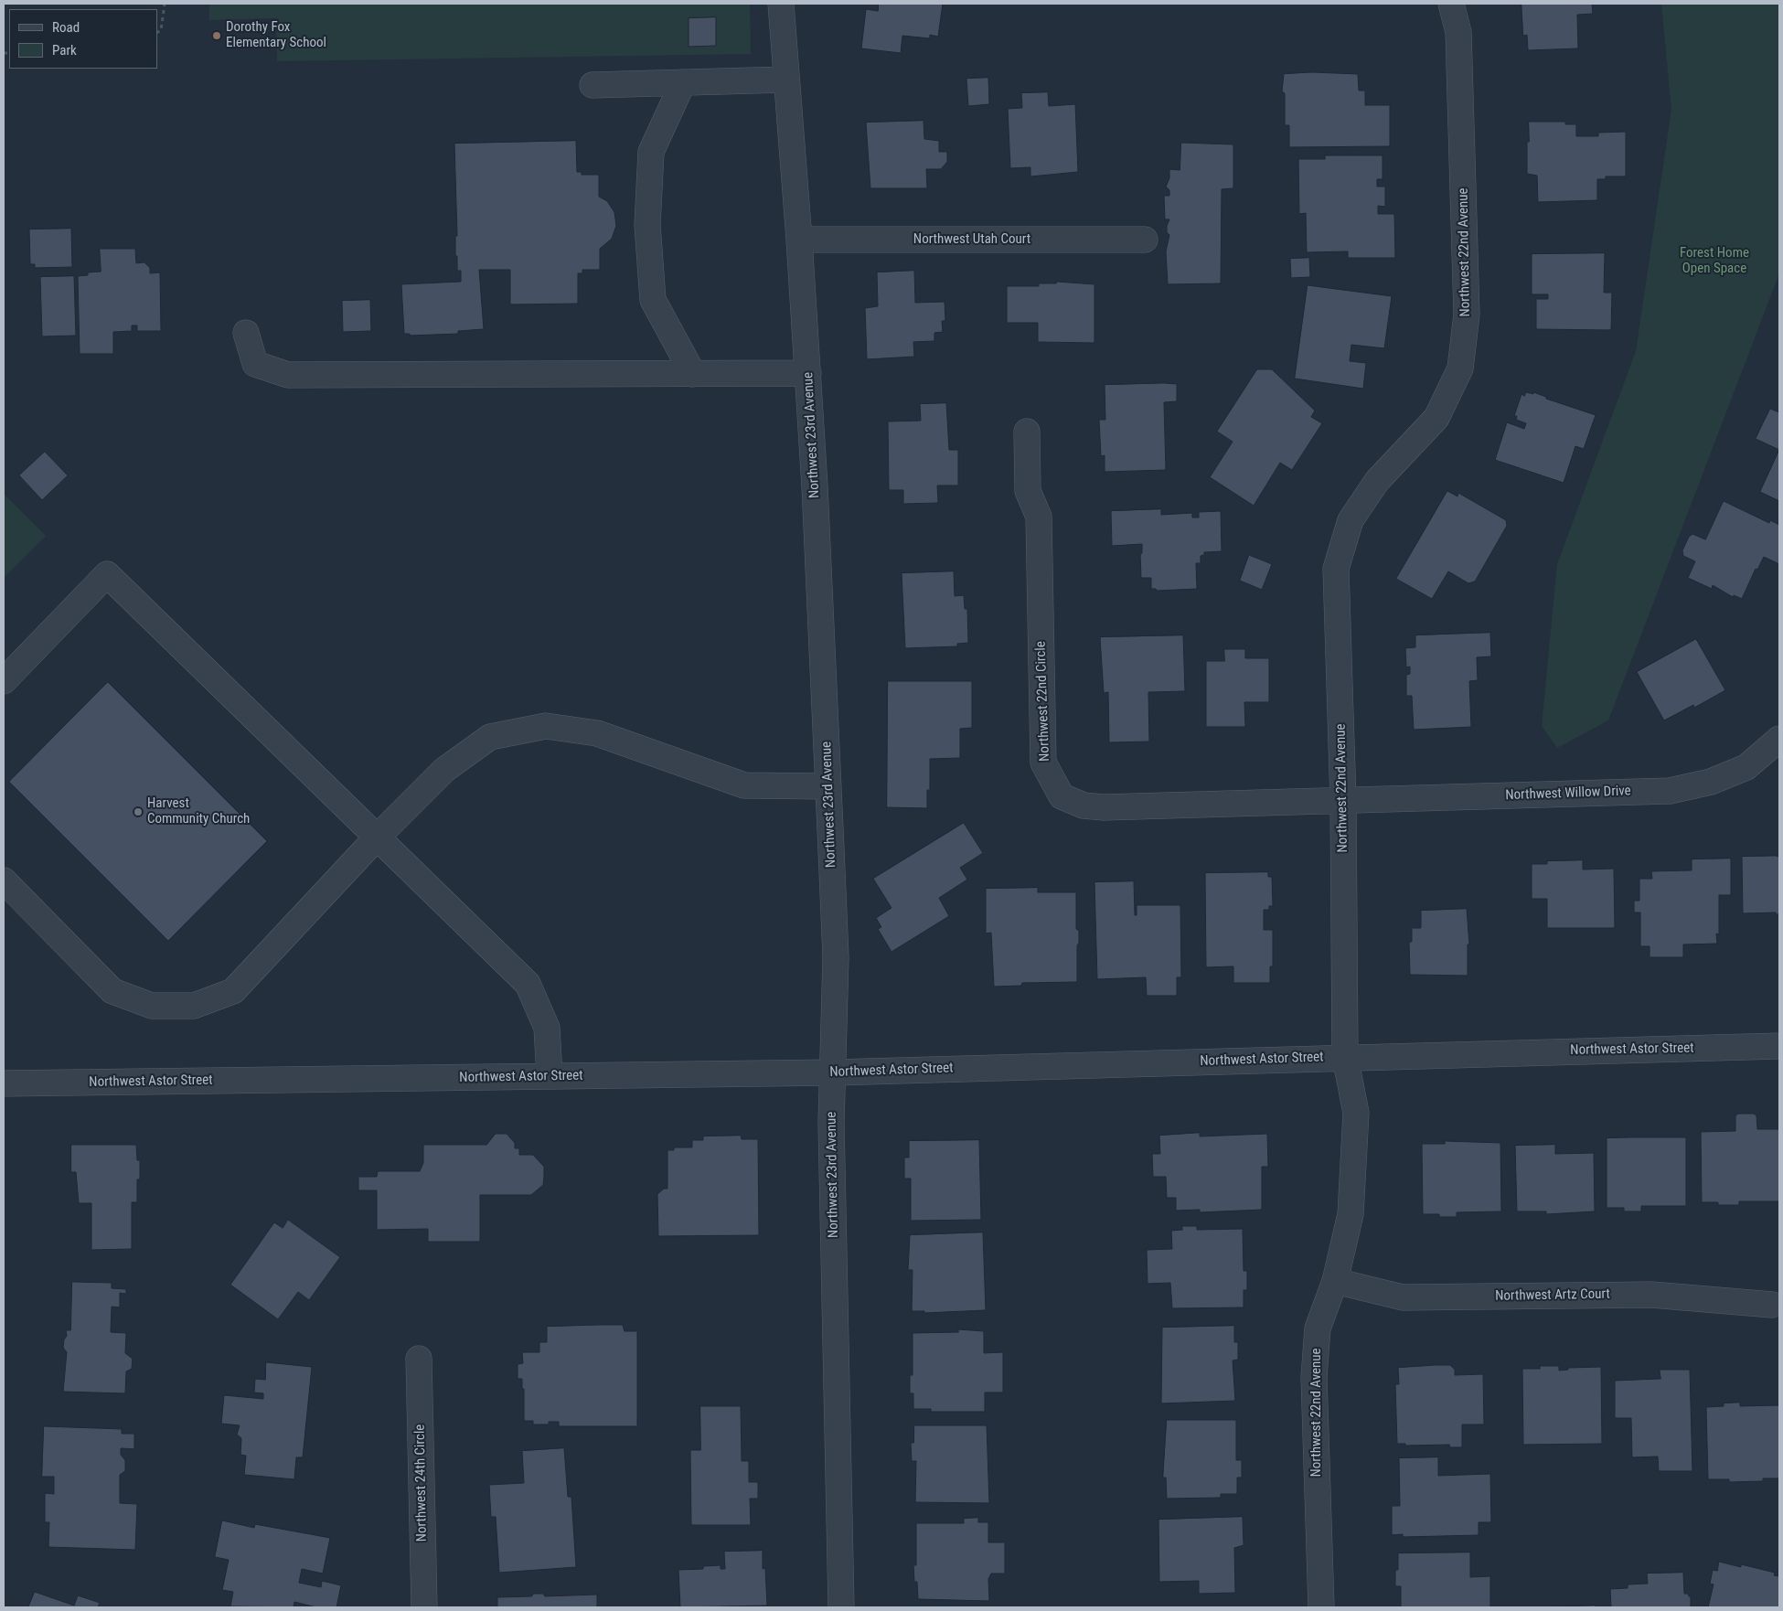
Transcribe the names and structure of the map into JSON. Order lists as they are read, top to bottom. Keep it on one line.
{"streets":{"street":["Northwest Utah Court","Northwest 22nd Avenue","Northwest 23rd Avenue","Northwest 22nd Circle","Northwest Willow Drive","Northwest Astor Street","Northwest Artz Court","Northwest 24th Circle"]},"crossings":[["Northwest Utah Court","Northwest 23rd Avenue"],["Northwest 22nd Avenue","Northwest 22nd Circle"],["Northwest 22nd Avenue","Northwest Willow Drive"],["Northwest 22nd Avenue","Northwest Astor Street"],["Northwest 22nd Avenue","Northwest Artz Court"],["Northwest 23rd Avenue","Northwest Astor Street"],["Northwest 22nd Circle","Northwest Willow Drive"]],"parks":["Forest Home Open Space"],"places":["Dorothy Fox Elementary School","Harvest Community Church"],"legend":["Road","Park"]}
